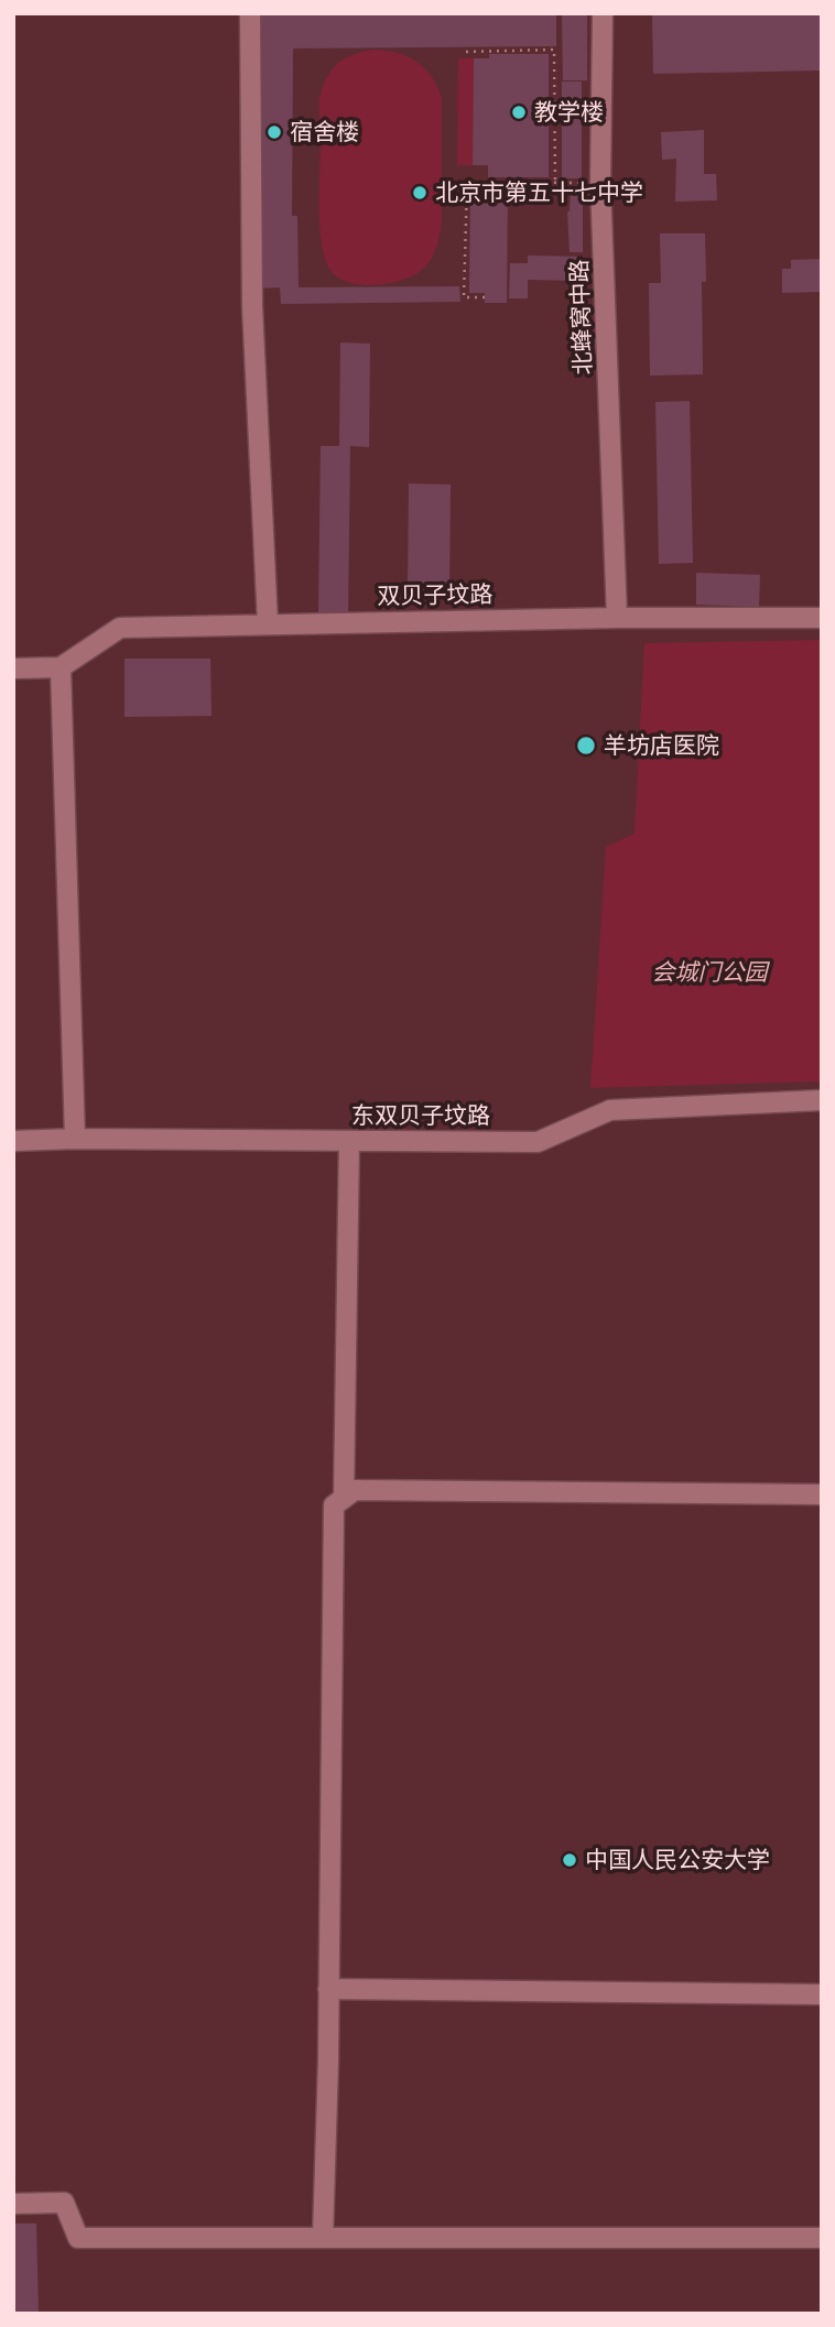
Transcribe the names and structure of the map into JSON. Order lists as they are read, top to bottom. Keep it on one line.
{"streets":{"street":["北蜂窝中路","双贝子坟路","东双贝子坟路"]},"crossings":[["北蜂窝中路","双贝子坟路"]],"parks":["会城门公园"],"places":["教学楼","宿舍楼","北京市第五十七中学","羊坊店医院","中国人民公安大学"]}
